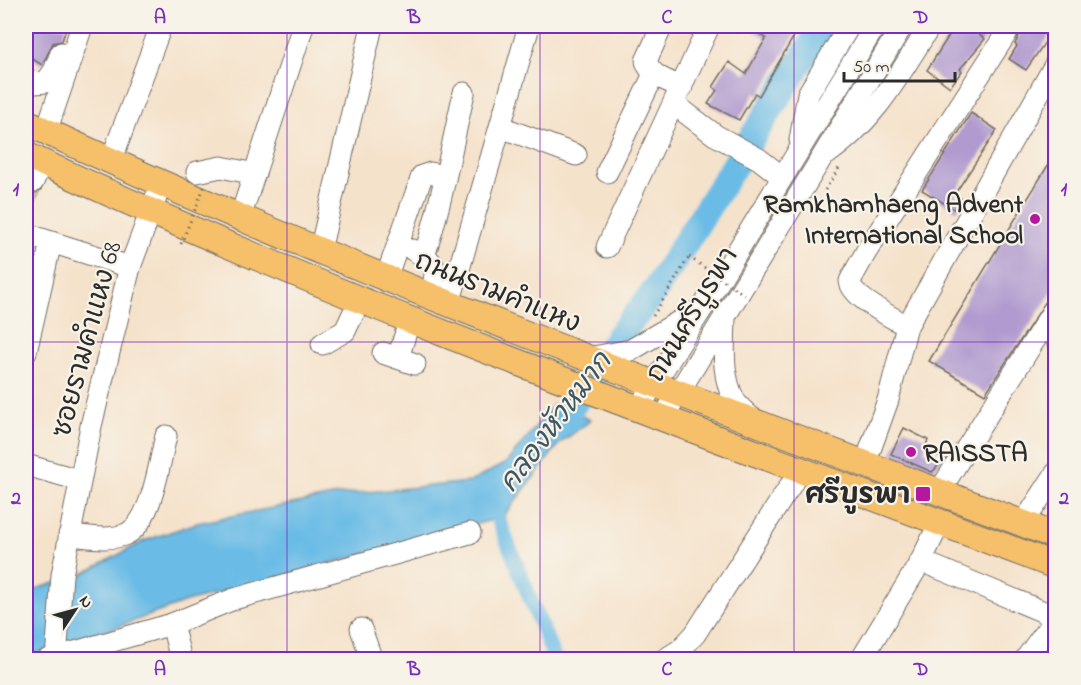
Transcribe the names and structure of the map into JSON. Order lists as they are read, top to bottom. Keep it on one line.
{"streets":{"main road":["ถนนรามคำแหง"],"street":["ถนนศรีบูรพา","ซอยรามคำแหง 68"]},"crossings":[["ถนนรามคำแหง","ถนนศรีบูรพา"],["ถนนรามคำแหง","ซอยรามคำแหง 68"]],"water":["คลองหัวหมาก"],"places":{"other":["Ramkhamhaeng Advent International School","RAISSTA"],"transit":["ศรีบูรพา"]},"scale_bar":"50 m","north":"top right","grid":{"columns":["A","B","C","D"],"rows":["1","2"]}}
